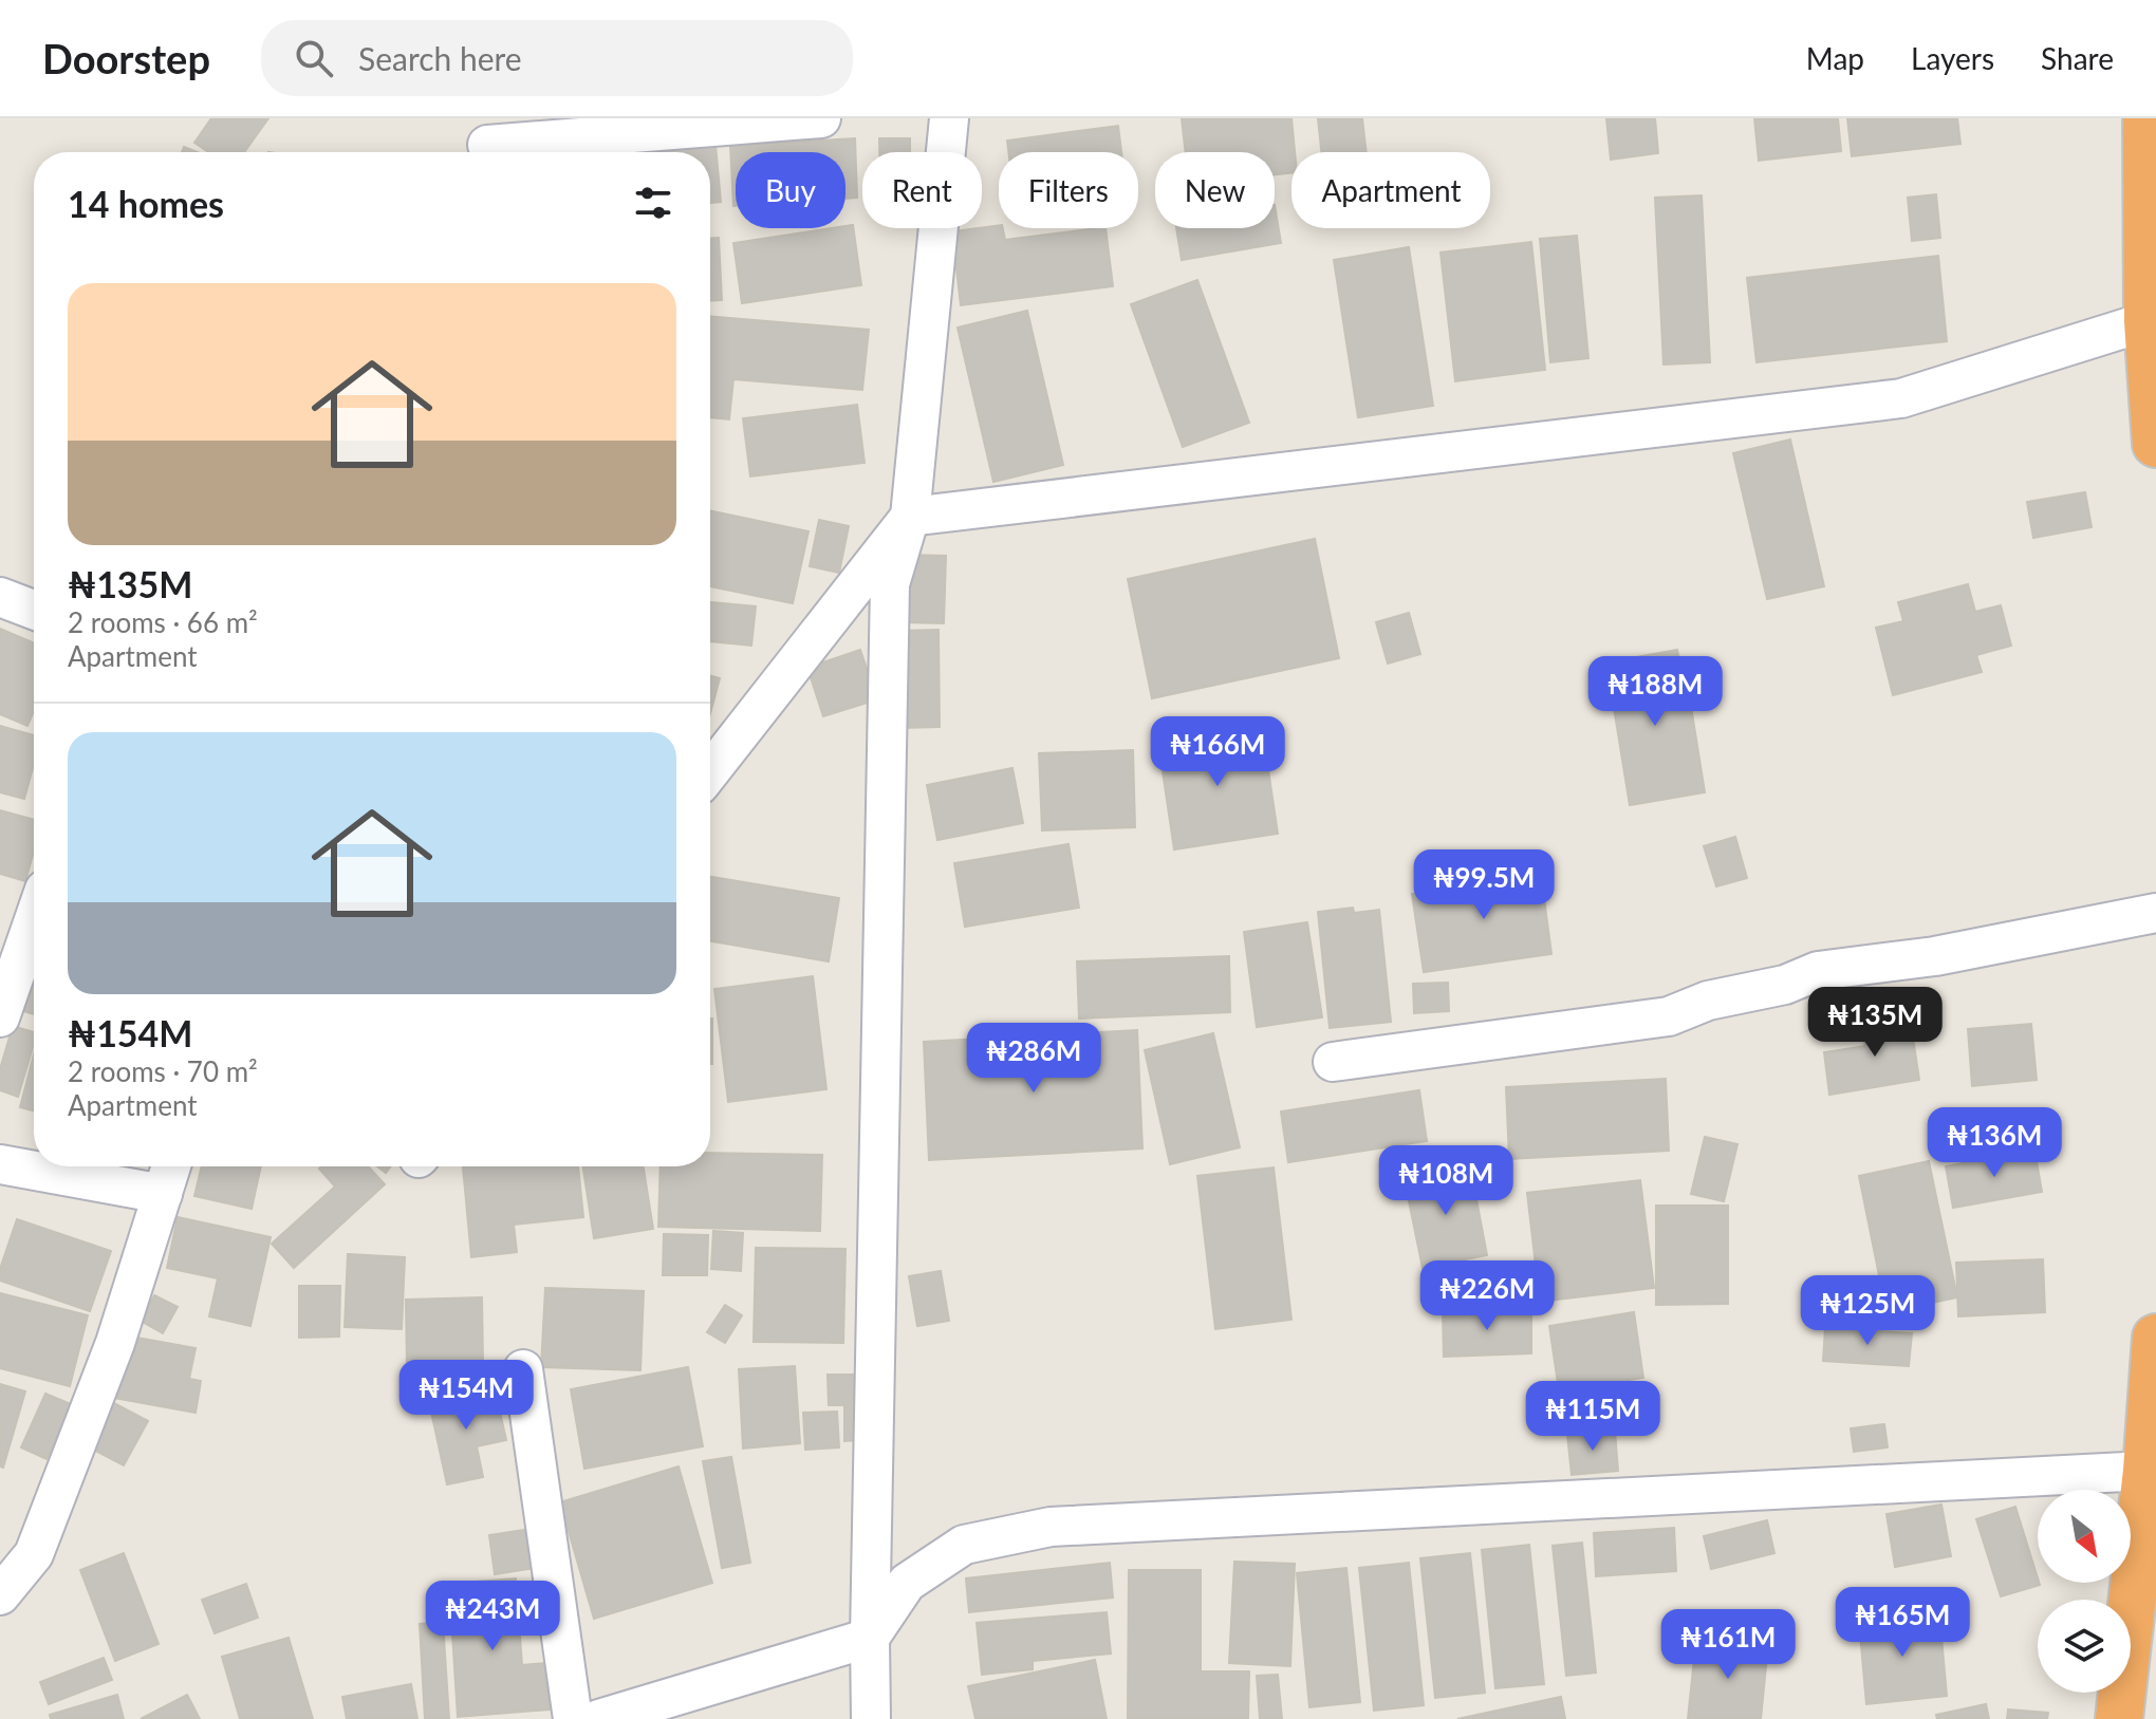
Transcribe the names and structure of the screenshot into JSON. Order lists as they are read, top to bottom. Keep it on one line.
{"north":"bottom right","page":{"header":"Doorstep","search":"Search here","nav":["Map","Layers","Share"],"chip":["Buy","Rent","Filters","New","Apartment"],"heading":"14 homes","list":[{"name":"₦135M","note":"2 rooms · 66 m² · Apartment"},{"name":"₦154M","note":"2 rooms · 70 m² · Apartment"}],"price":["₦188M","₦166M","₦99.5M","₦135M","₦286M","₦136M","₦108M","₦226M","₦125M","₦154M","₦115M","₦243M","₦165M","₦161M"]}}
